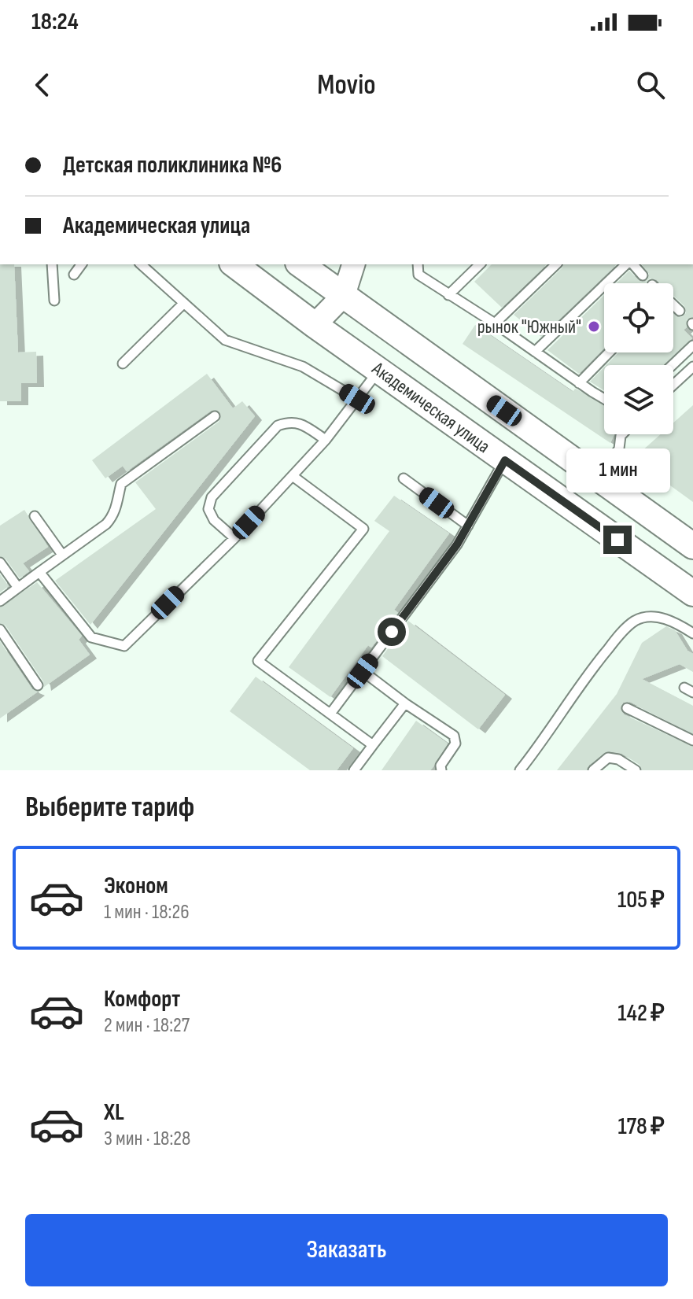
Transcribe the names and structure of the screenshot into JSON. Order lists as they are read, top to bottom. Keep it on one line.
{"streets":{"main road":["Академическая улица"]},"places":["рынок \"Южный\""],"page":{"status":"18:24","header":"Movio","banner":["Детская поликлиника №6","Академическая улица"],"bubble":"1 мин","heading":"Выберите тариф","list":[{"name":"Эконом","note":"1 мин · 18:26","value":"105 ₽"},{"name":"Комфорт","note":"2 мин · 18:27","value":"142 ₽"},{"name":"XL","note":"3 мин · 18:28","value":"178 ₽"}],"buttons":"Заказать"}}
